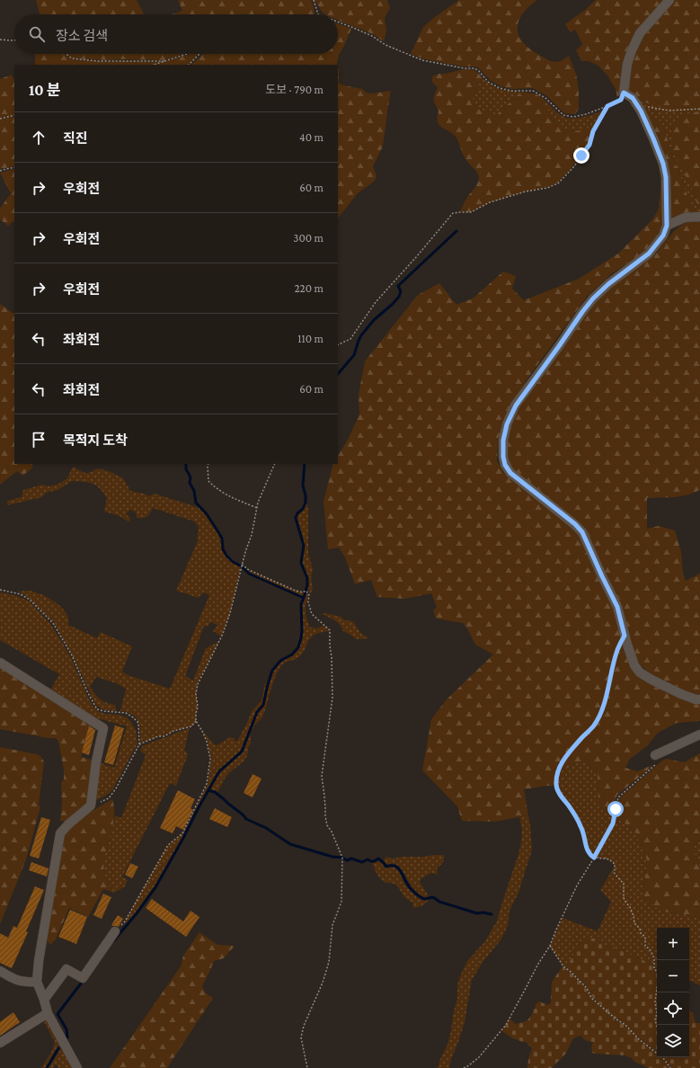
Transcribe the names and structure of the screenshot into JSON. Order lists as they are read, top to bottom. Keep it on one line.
{"page":{"search":"장소 검색","heading":["10 분","도보 · 790 m"],"list":[["직진","40 m"],["우회전","60 m"],["우회전","300 m"],["우회전","220 m"],["좌회전","110 m"],["좌회전","60 m"],"목적지 도착"],"map_buttons":["+","−"]}}
